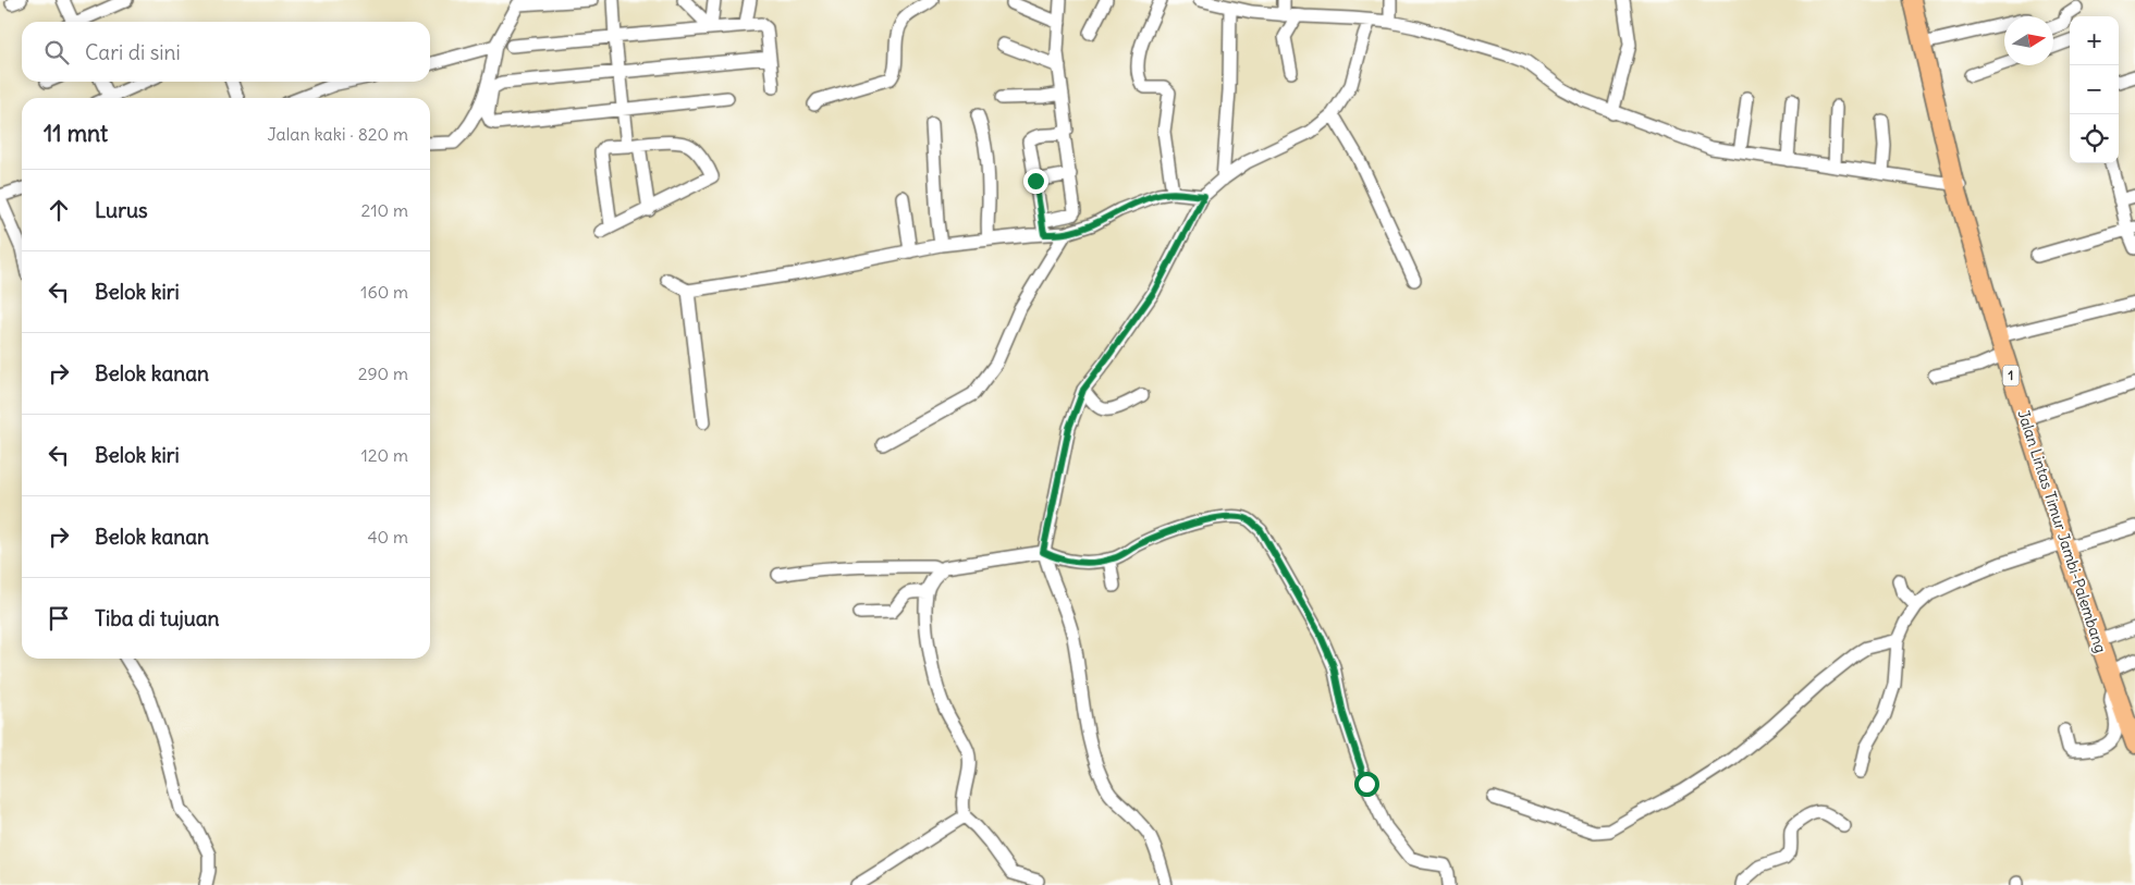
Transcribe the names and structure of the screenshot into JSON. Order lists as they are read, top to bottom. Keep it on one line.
{"streets":{"highway":["1","Jalan Lintas Timur Jambi-Palembang"]},"north":"right","page":{"map_buttons":["+","−"],"search":"Cari di sini","heading":["11 mnt","Jalan kaki · 820 m"],"list":[["Lurus","210 m"],["Belok kiri","160 m"],["Belok kanan","290 m"],["Belok kiri","120 m"],["Belok kanan","40 m"],"Tiba di tujuan"]}}
